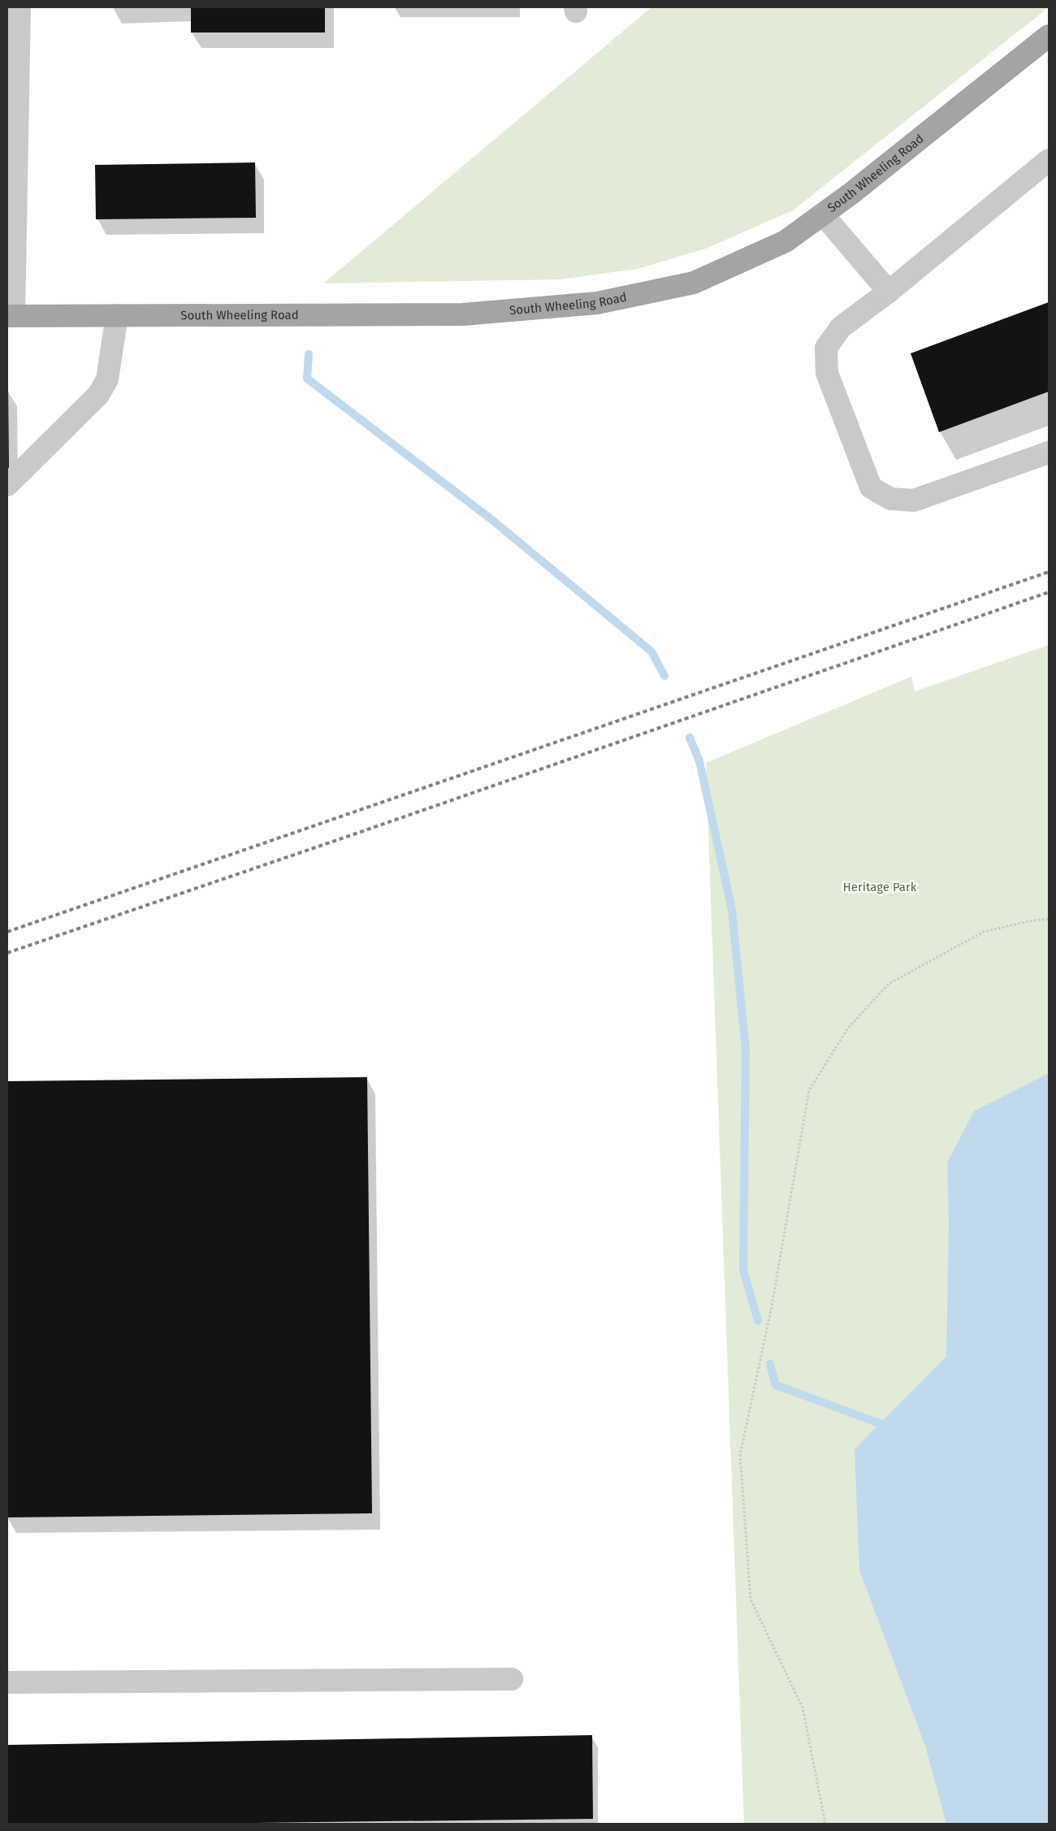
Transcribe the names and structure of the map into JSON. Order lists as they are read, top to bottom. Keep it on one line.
{"streets":{"main road":["South Wheeling Road"]},"parks":["Heritage Park"]}
